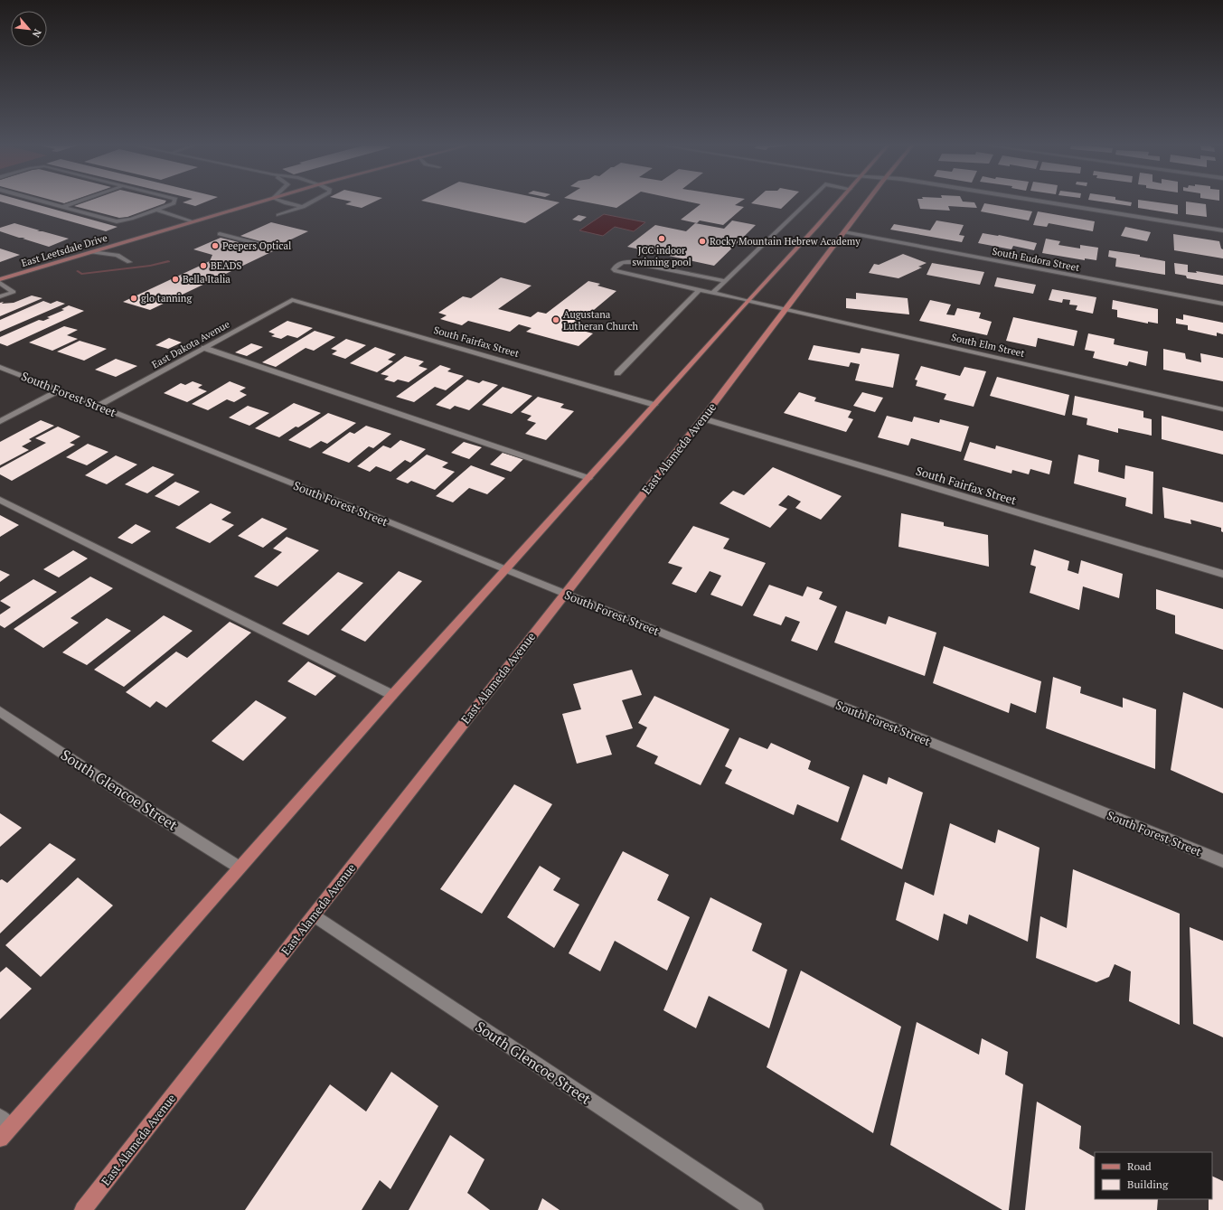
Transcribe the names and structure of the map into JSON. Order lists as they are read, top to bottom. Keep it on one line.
{"streets":{"main road":["East Leetsdale Drive","East Alameda Avenue"],"street":["South Eudora Street","South Fairfax Street","East Dakota Avenue","South Elm Street","South Forest Street","South Glencoe Street"]},"crossings":[["South Eudora Street","East Alameda Avenue"],["South Fairfax Street","East Dakota Avenue"],["South Fairfax Street","East Alameda Avenue"],["East Dakota Avenue","South Forest Street"],["South Elm Street","East Alameda Avenue"],["South Forest Street","East Alameda Avenue"],["East Alameda Avenue","South Glencoe Street"]],"places":["JCC indoor swiming pool","Rocky Mountain Hebrew Academy","Peepers Optical","BEADS","Bella Italia","glo tanning","Augustana Lutheran Church"],"legend":["Road","Building"],"north":"bottom right"}
